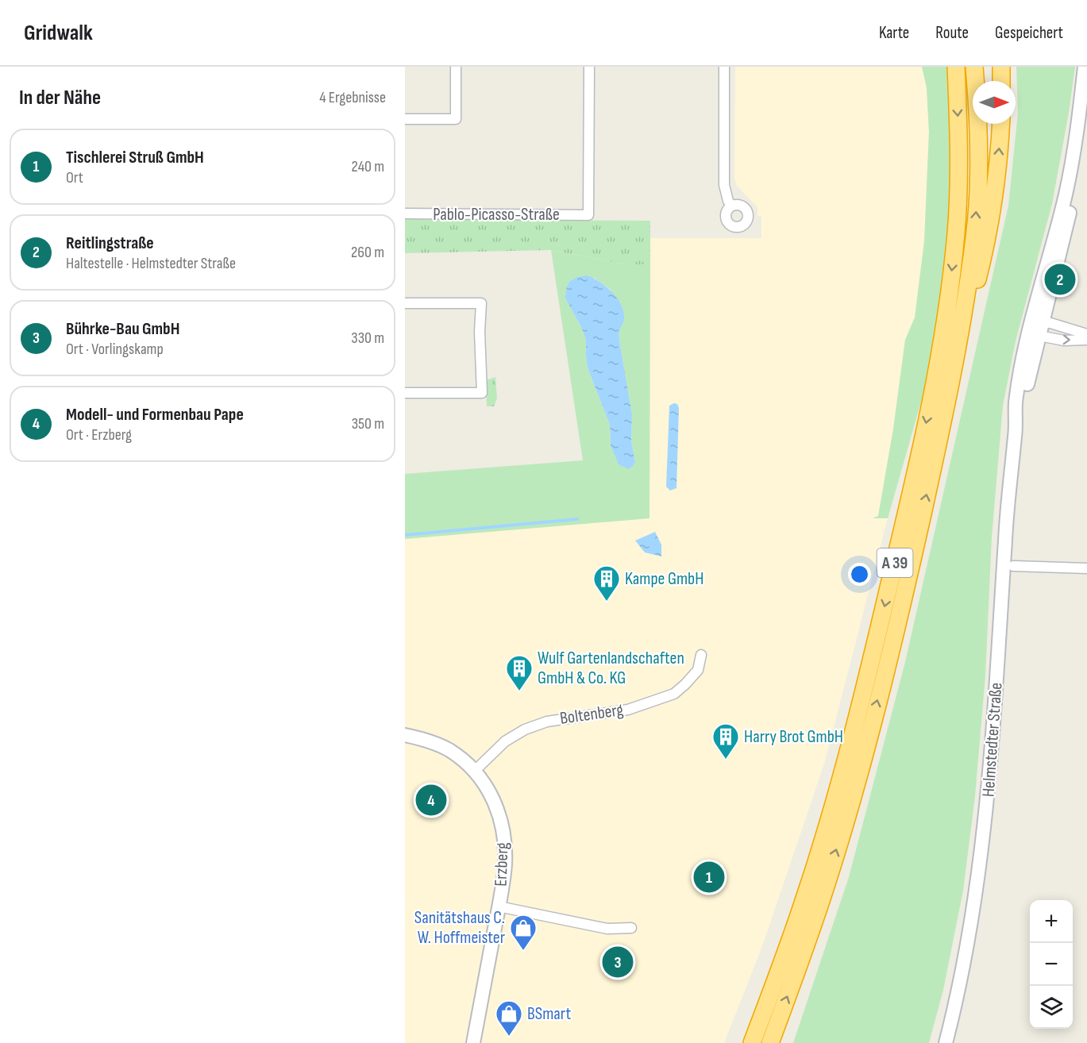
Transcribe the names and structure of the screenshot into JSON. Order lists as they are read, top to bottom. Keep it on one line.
{"streets":{"highway":["A 39"],"street":["Pablo-Picasso-Straße","Boltenberg","Helmstedter Straße","Erzberg"]},"crossings":[["Boltenberg","Erzberg"]],"places":{"building":["Kampe GmbH","Wulf Gartenlandschaften GmbH & Co. KG","Harry Brot GmbH"],"shop":["Sanitätshaus C. W. Hoffmeister","BSmart"]},"north":"right","page":{"header":"Gridwalk","nav":["Karte","Route","Gespeichert"],"heading":["In der Nähe","4 Ergebnisse"],"list":[{"mark":"1","name":"Tischlerei Struß GmbH","note":"Ort","value":"240 m"},{"mark":"2","name":"Reitlingstraße","note":"Haltestelle · Helmstedter Straße","value":"260 m"},{"mark":"3","name":"Bührke-Bau GmbH","note":"Ort · Vorlingskamp","value":"330 m"},{"mark":"4","name":"Modell- und Formenbau Pape","note":"Ort · Erzberg","value":"350 m"}],"pins":["2","4","1","3"],"map_buttons":["+","−"]}}
